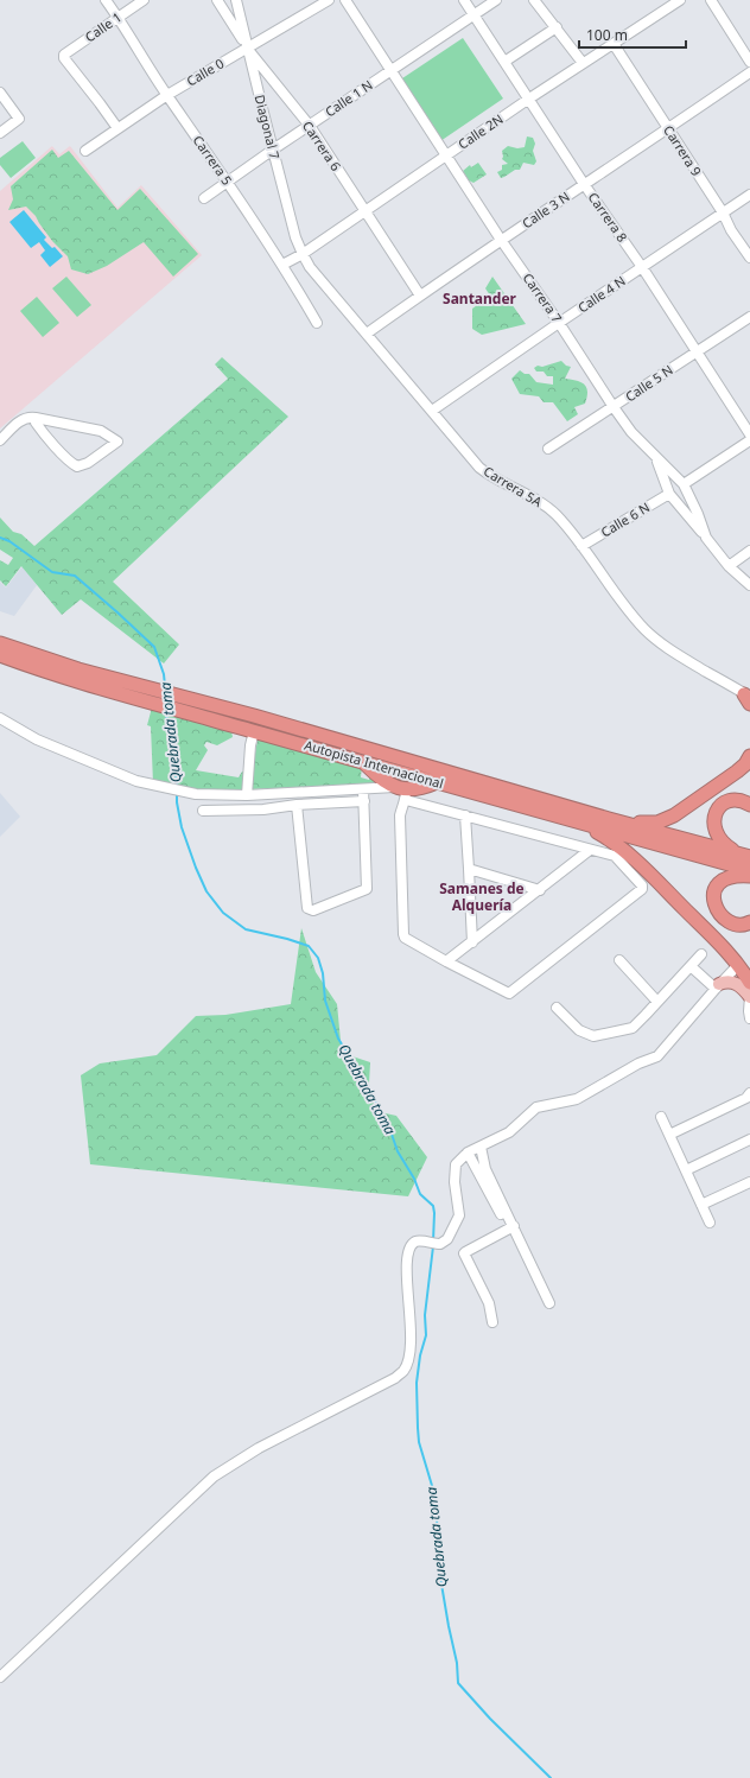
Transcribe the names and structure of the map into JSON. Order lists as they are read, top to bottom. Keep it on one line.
{"streets":{"highway":["Autopista Internacional"],"street":["Calle 1","Calle 0","Calle 1 N","Diagonal 7","Calle 2N","Carrera 6","Carrera 9","Carrera 5","Calle 3 N","Carrera 8","Calle 4 N","Carrera 7","Calle 5 N","Carrera 5A","Calle 6 N"]},"crossings":[["Calle 1","Calle 0"],["Calle 1","Carrera 5"],["Calle 0","Diagonal 7"],["Calle 0","Carrera 6"],["Calle 0","Carrera 5"],["Calle 1 N","Diagonal 7"],["Calle 1 N","Carrera 6"],["Calle 1 N","Carrera 5"],["Calle 1 N","Carrera 8"],["Calle 1 N","Carrera 7"],["Diagonal 7","Calle 2N"],["Diagonal 7","Carrera 6"],["Diagonal 7","Carrera 5A"],["Calle 2N","Carrera 6"],["Calle 2N","Carrera 9"],["Calle 2N","Carrera 5"],["Calle 2N","Carrera 8"],["Calle 2N","Carrera 7"],["Calle 2N","Carrera 5A"],["Carrera 6","Calle 3 N"],["Carrera 9","Calle 3 N"],["Carrera 9","Calle 4 N"],["Calle 3 N","Carrera 8"],["Calle 3 N","Carrera 7"],["Calle 3 N","Carrera 5A"],["Carrera 8","Calle 4 N"],["Carrera 8","Calle 5 N"],["Calle 4 N","Carrera 7"],["Calle 4 N","Carrera 5A"],["Carrera 7","Calle 5 N"],["Carrera 5A","Calle 6 N"]],"districts":["Santander","Samanes de Alquería"],"water":["Quebrada toma"],"scale_bar":"100 m"}
